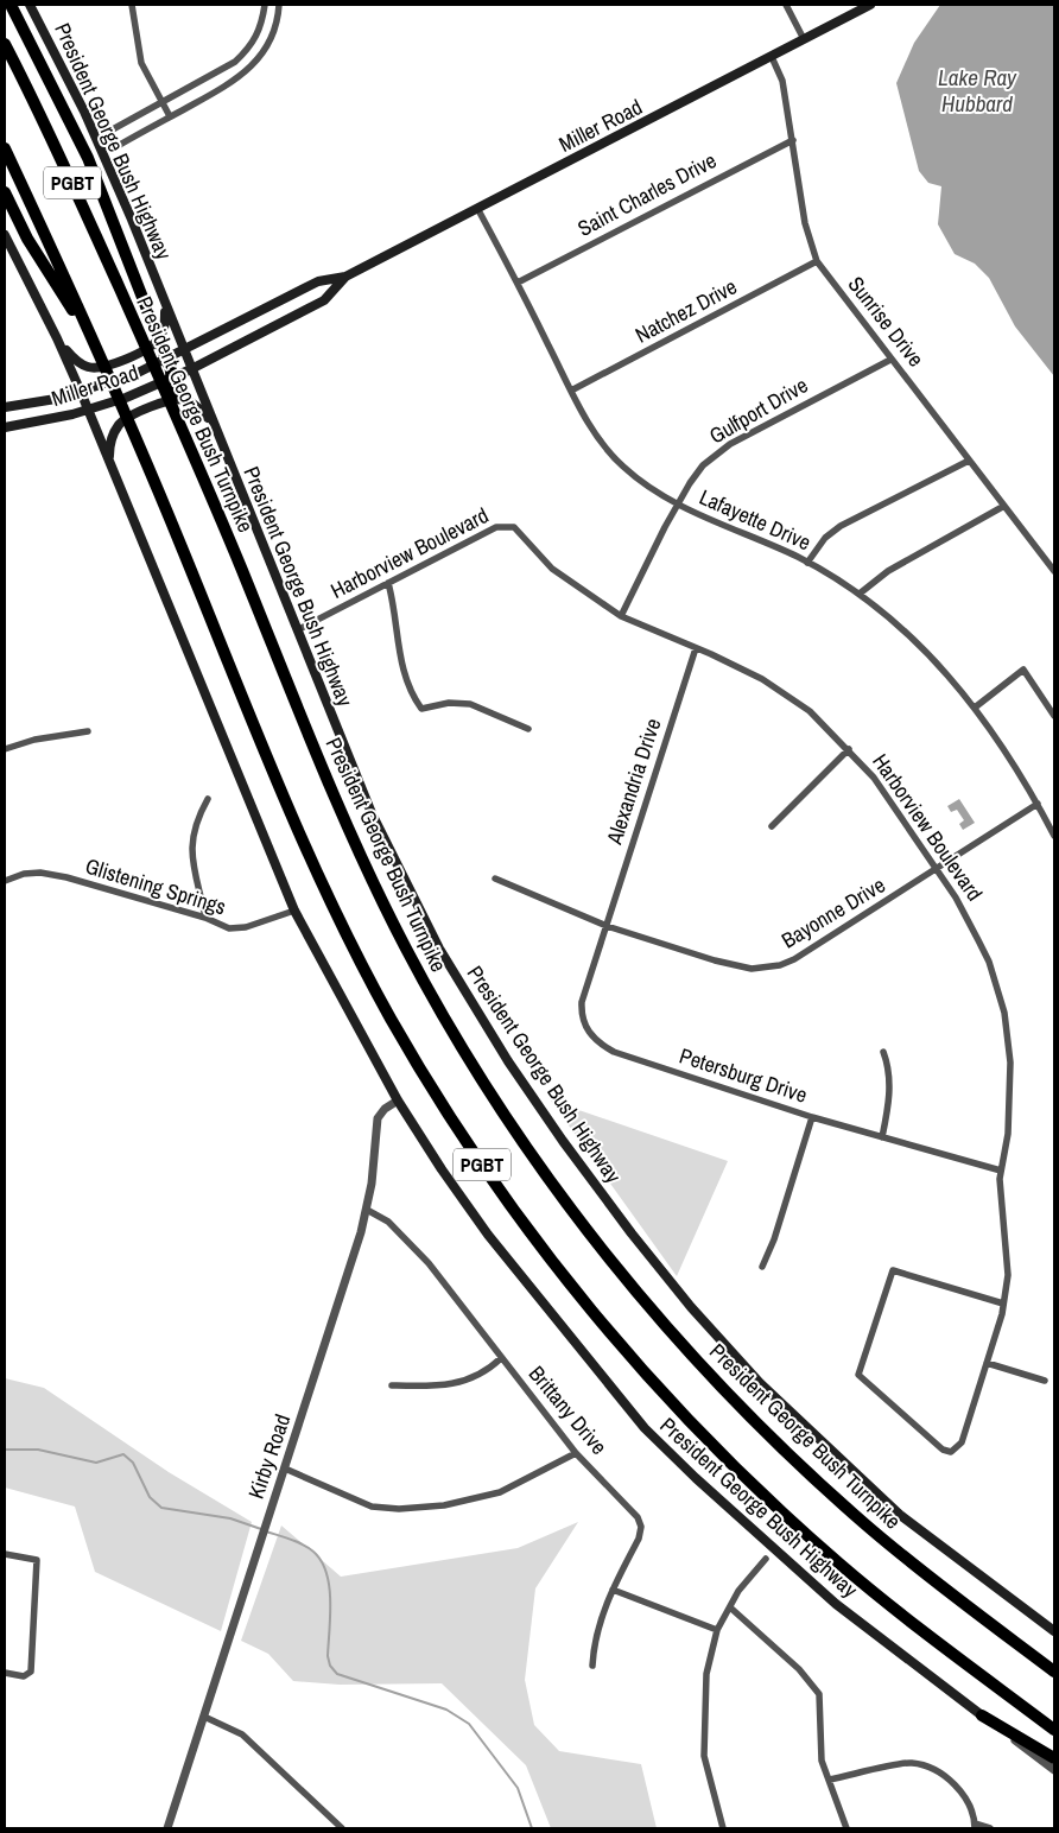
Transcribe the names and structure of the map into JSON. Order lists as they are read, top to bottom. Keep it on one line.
{"streets":{"highway":["PGBT","President George Bush Turnpike"],"main road":["Miller Road","President George Bush Highway"],"street":["Saint Charles Drive","Natchez Drive","Sunrise Drive","Gulfport Drive","Lafayette Drive","Harborview Boulevard","Alexandria Drive","Glistening Springs","Bayonne Drive","Petersburg Drive","Brittany Drive","Kirby Road"]},"crossings":[["Miller Road","President George Bush Highway"],["Miller Road","Sunrise Drive"],["Miller Road","Lafayette Drive"],["President George Bush Highway","Harborview Boulevard"],["President George Bush Highway","Glistening Springs"],["President George Bush Highway","Kirby Road"],["Saint Charles Drive","Sunrise Drive"],["Saint Charles Drive","Lafayette Drive"],["Natchez Drive","Sunrise Drive"],["Natchez Drive","Lafayette Drive"],["Sunrise Drive","Gulfport Drive"],["Gulfport Drive","Lafayette Drive"],["Gulfport Drive","Harborview Boulevard"],["Lafayette Drive","Bayonne Drive"],["Harborview Boulevard","Alexandria Drive"],["Harborview Boulevard","Bayonne Drive"],["Harborview Boulevard","Petersburg Drive"],["Alexandria Drive","Bayonne Drive"],["Alexandria Drive","Petersburg Drive"],["Bayonne Drive","Petersburg Drive"],["Brittany Drive","Kirby Road"]],"water":["Lake Ray Hubbard"]}
